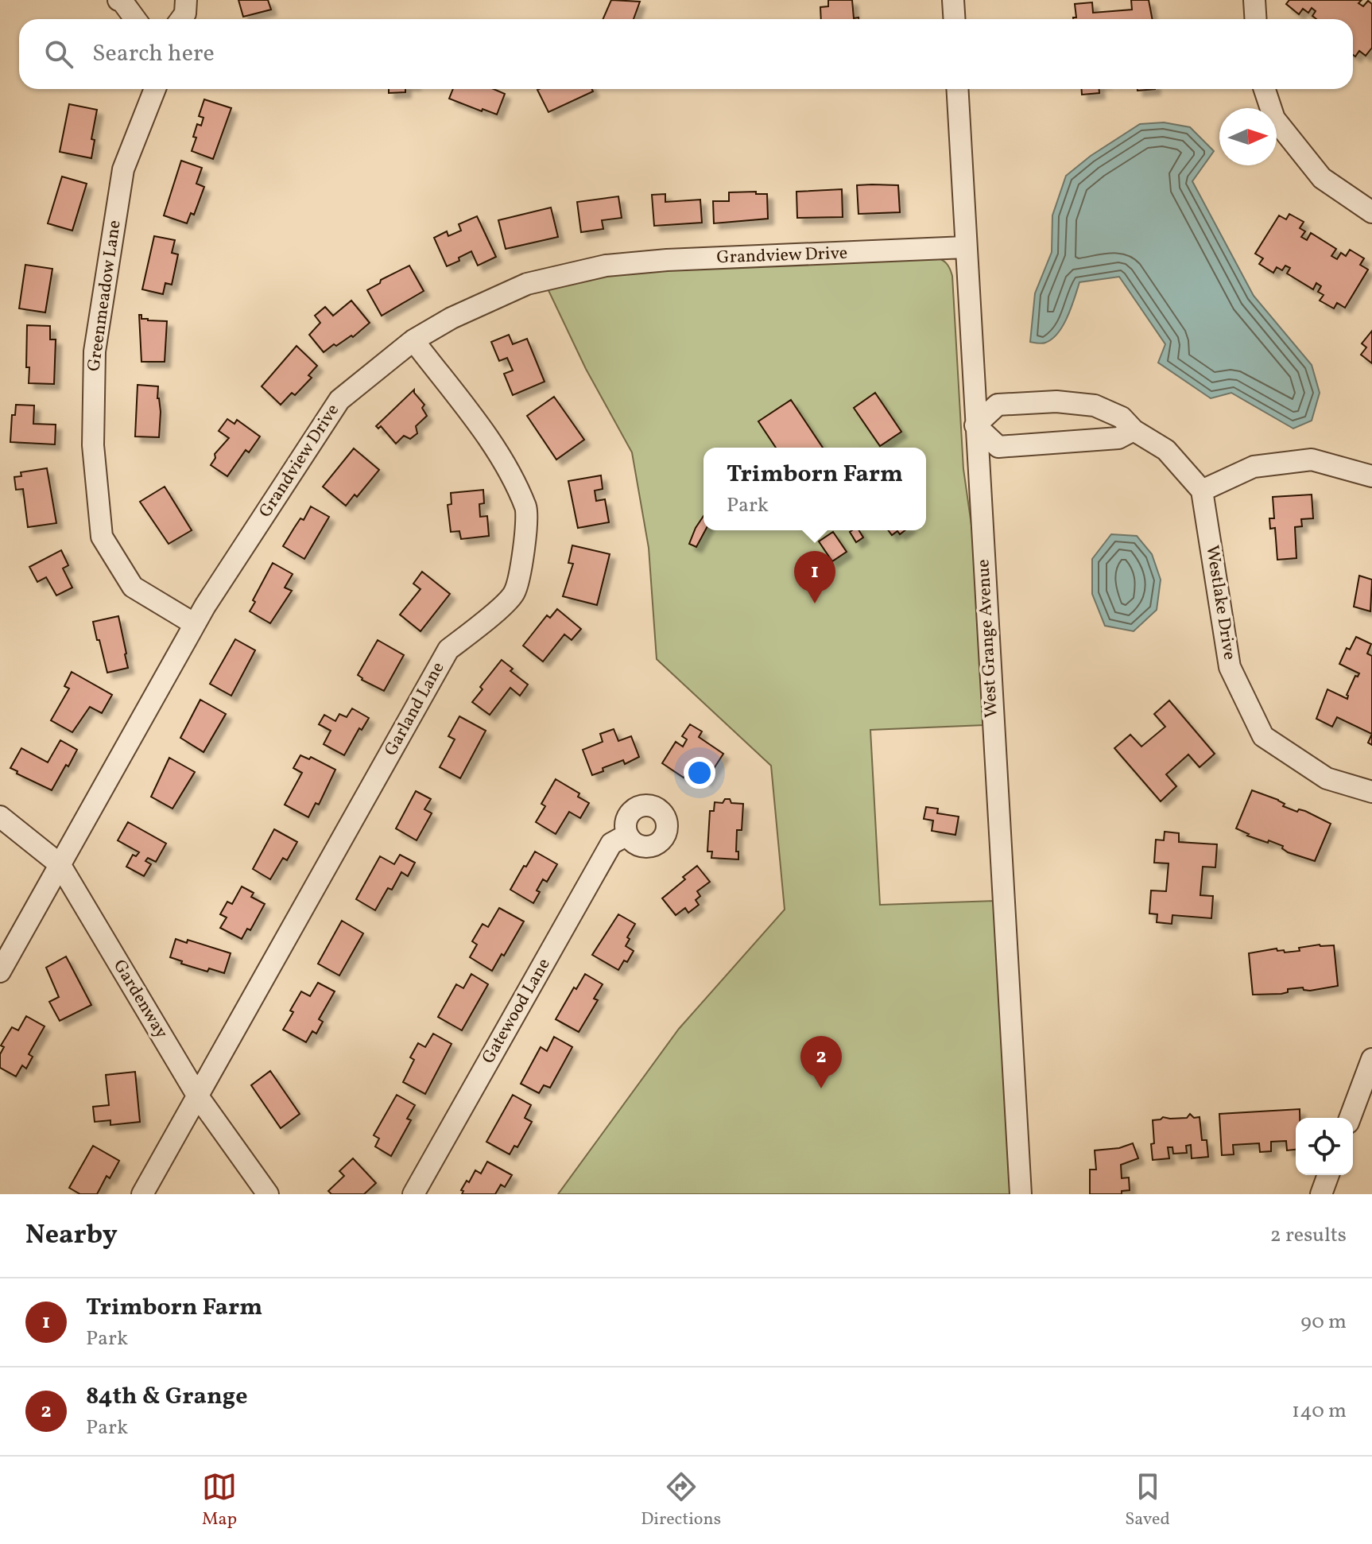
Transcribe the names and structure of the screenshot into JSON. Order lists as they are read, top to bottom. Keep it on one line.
{"streets":{"street":["Grandview Drive","Greenmeadow Lane","Westlake Drive","West Grange Avenue","Garland Lane","Gardenway","Gatewood Lane"]},"crossings":[["Grandview Drive","Greenmeadow Lane"],["Grandview Drive","West Grange Avenue"],["Grandview Drive","Garland Lane"],["Grandview Drive","Gardenway"],["Garland Lane","Gardenway"]],"north":"right","page":{"search":"Search here","popup":["Trimborn Farm","Park"],"pins":["1","2"],"heading":["Nearby","2 results"],"list":[{"mark":"1","name":"Trimborn Farm","note":"Park","value":"90 m"},{"mark":"2","name":"84th & Grange","note":"Park","value":"140 m"}],"nav":["Map","Directions","Saved"]}}
